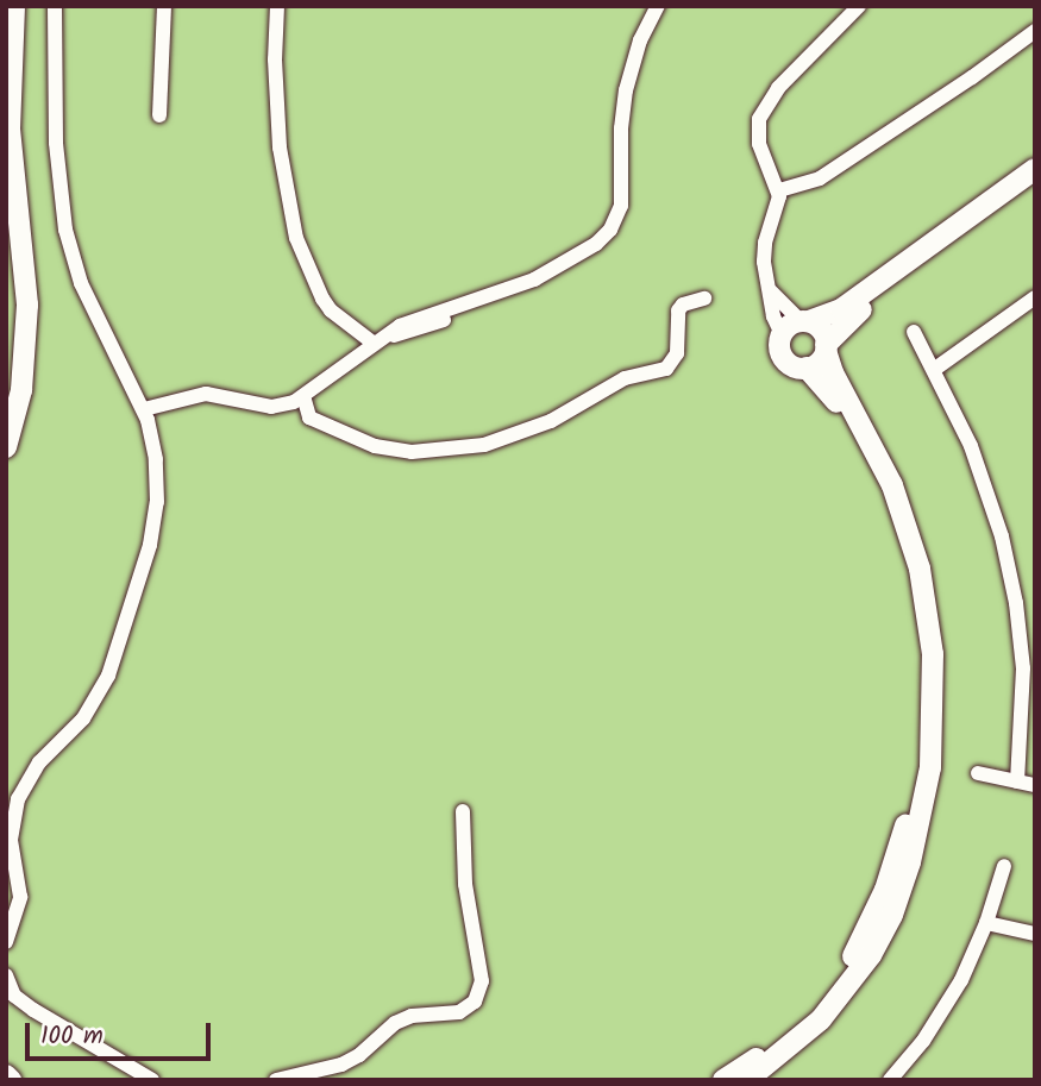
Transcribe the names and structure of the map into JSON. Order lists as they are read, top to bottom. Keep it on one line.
{"scale_bar":"100 m"}
